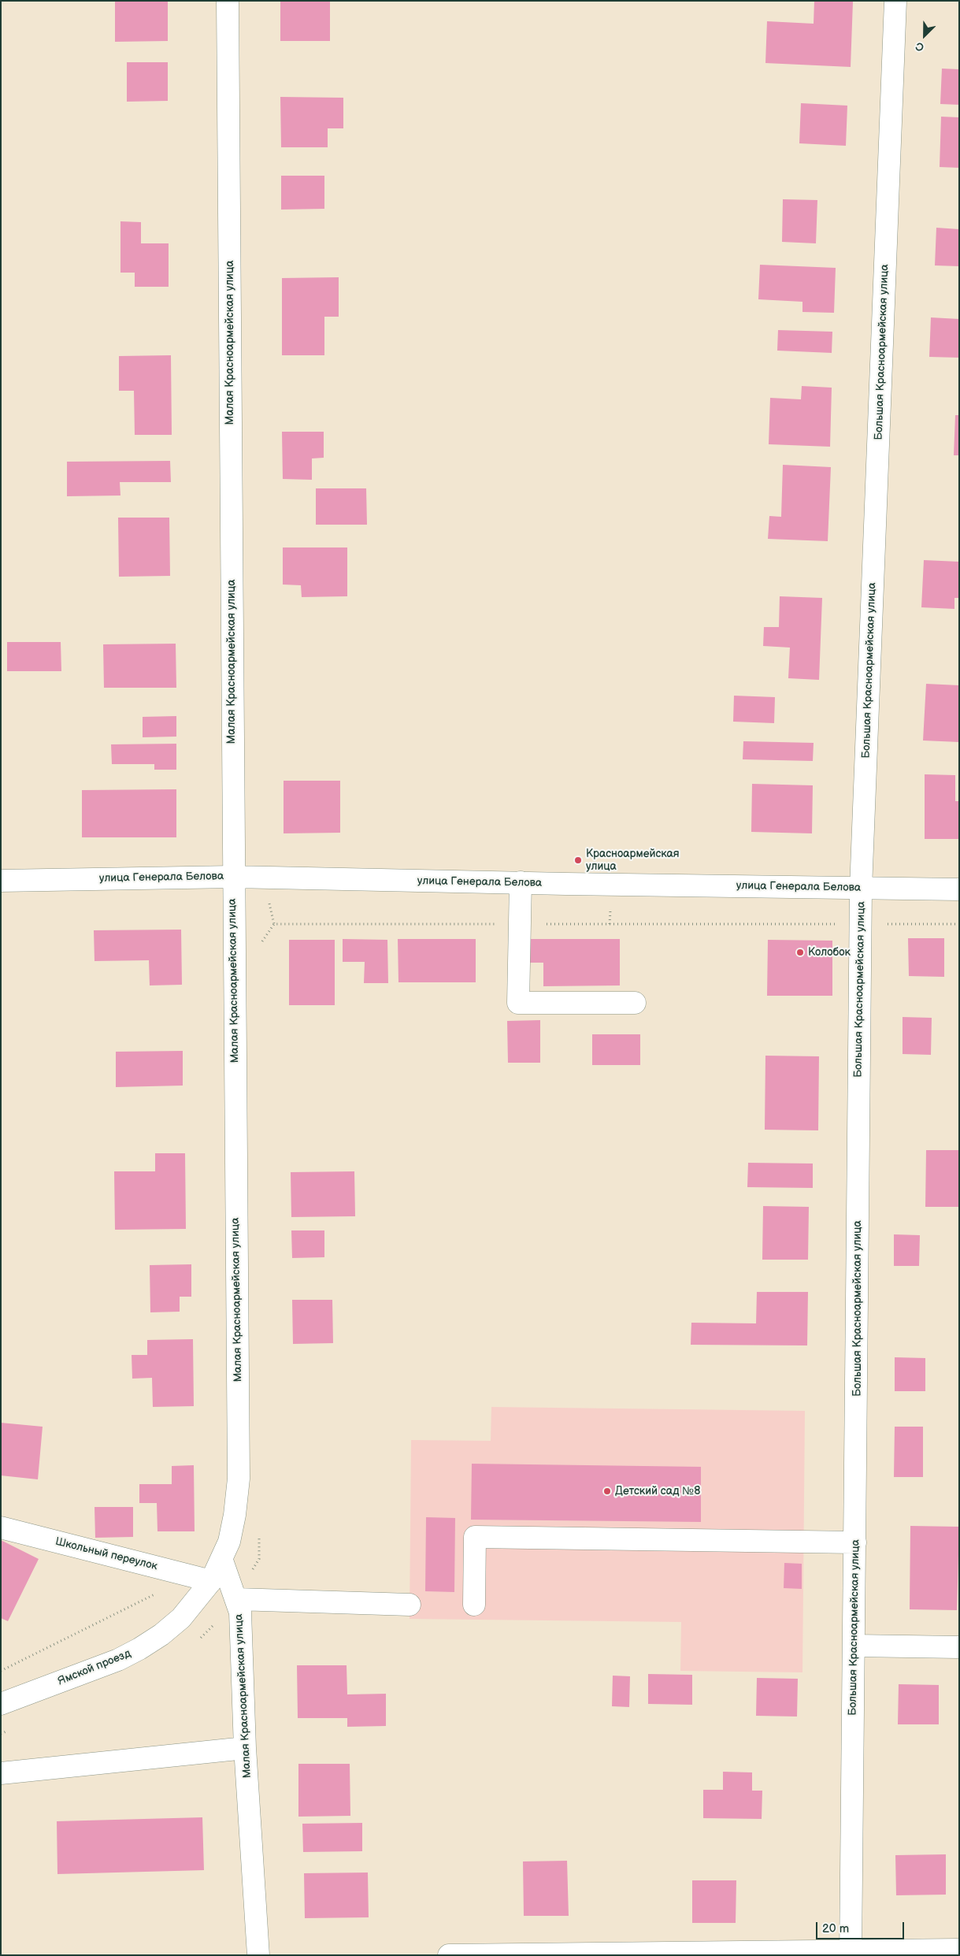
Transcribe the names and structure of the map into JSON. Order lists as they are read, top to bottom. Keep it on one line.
{"streets":{"street":["Малая Красноармейская улица","Большая Красноармейская улица","улица Генерала Белова","Школьный переулок","Ямской проезд"]},"crossings":[["Малая Красноармейская улица","улица Генерала Белова"],["Малая Красноармейская улица","Ямской проезд"],["Большая Красноармейская улица","улица Генерала Белова"],["Школьный переулок","Ямской проезд"]],"places":["Красноармейская улица","Колобок","Детский сад №8"],"scale_bar":"20 m","north":"bottom left"}
